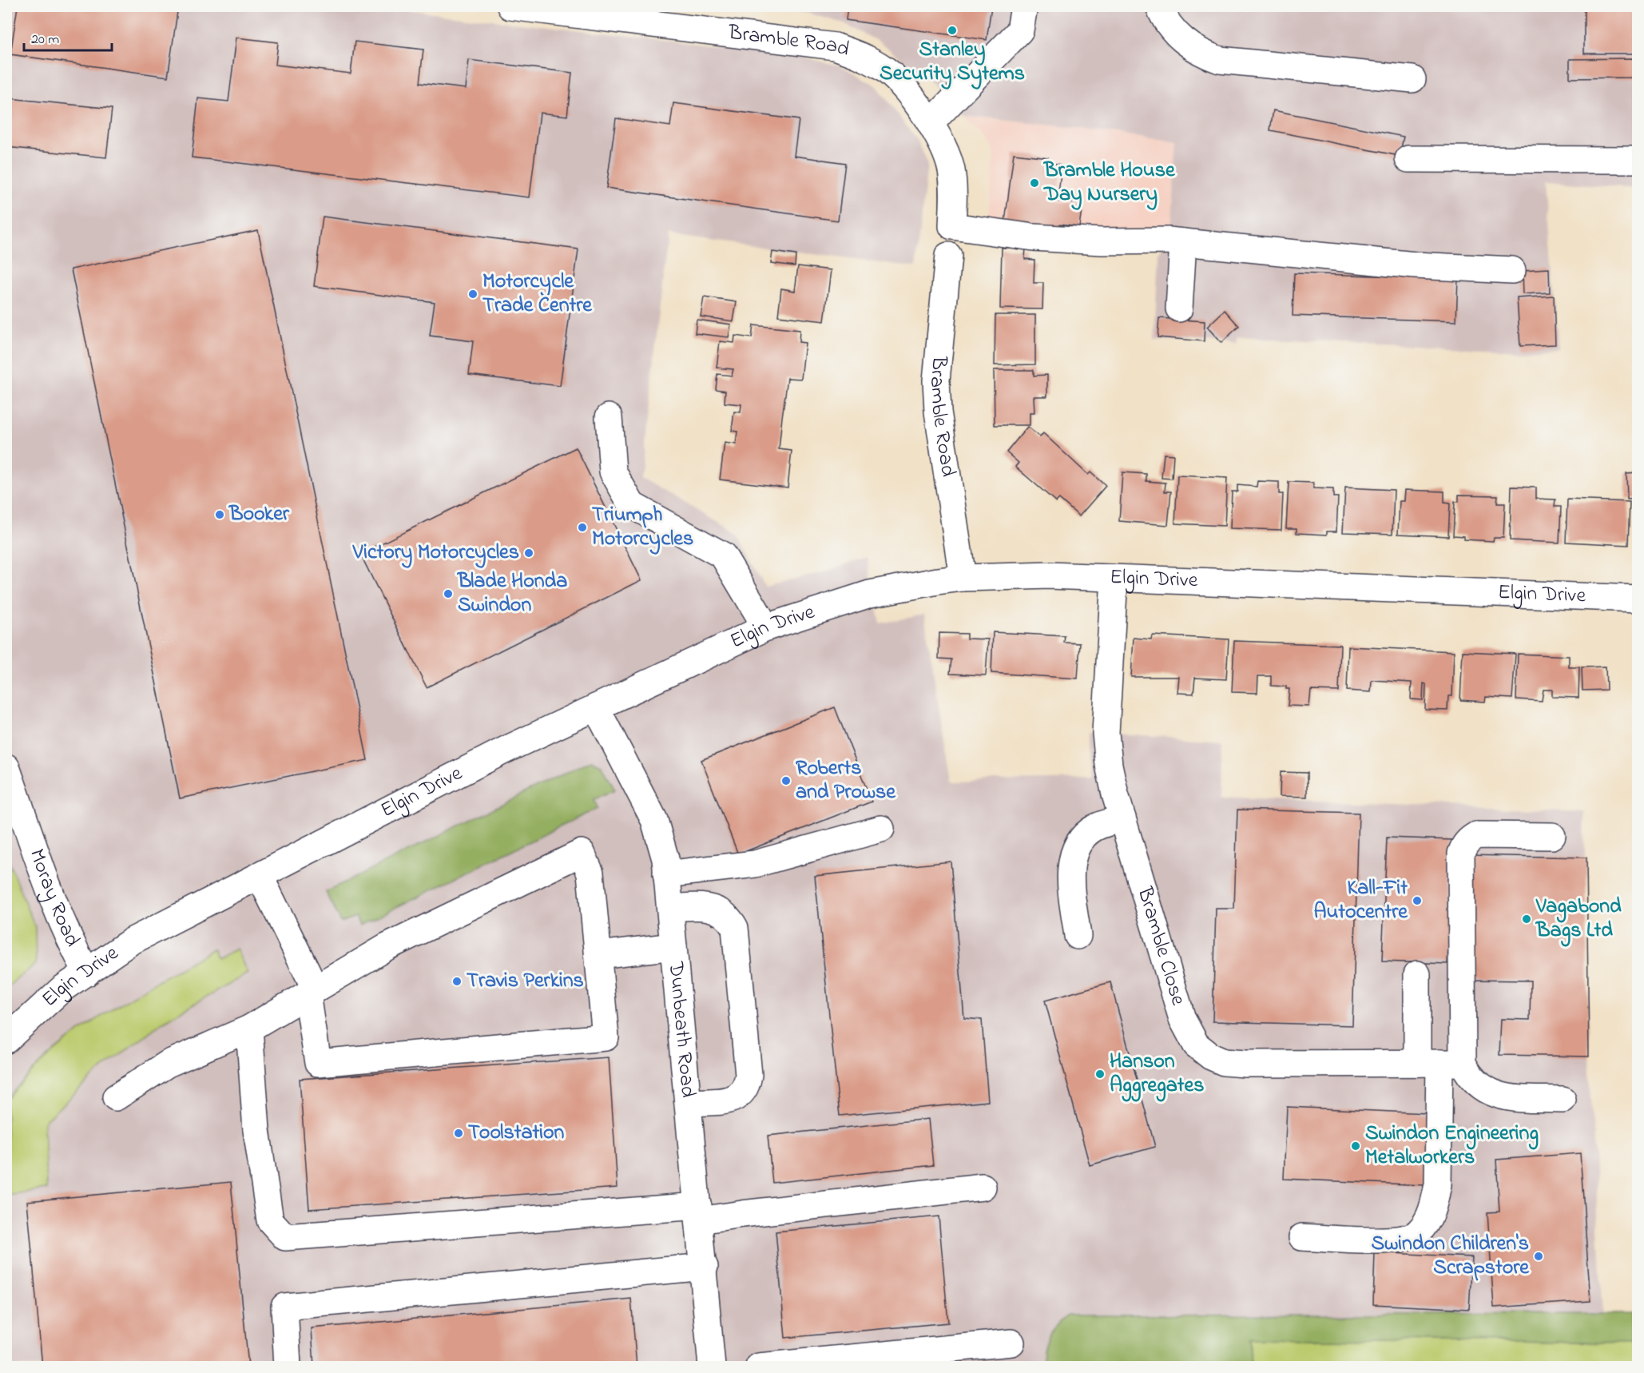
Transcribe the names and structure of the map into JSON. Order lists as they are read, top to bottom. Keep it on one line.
{"streets":{"street":["Bramble Road","Elgin Drive","Moray Road","Bramble Close","Dunbeath Road"]},"crossings":[["Bramble Road","Elgin Drive"],["Elgin Drive","Moray Road"],["Elgin Drive","Bramble Close"],["Elgin Drive","Dunbeath Road"]],"places":["Stanley Security Sytems","Bramble House Day Nursery","Motorcycle Trade Centre","Booker","Triumph Motorcycles","Victory Motorcycles","Blade Honda Swindon","Roberts and Prowse","Kall-Fit Autocentre","Vagabond Bags Ltd","Travis Perkins","Hanson Aggregates","Toolstation","Swindon Engineering Metalworkers","Swindon Children's Scrapstore"],"scale_bar":"20 m"}
